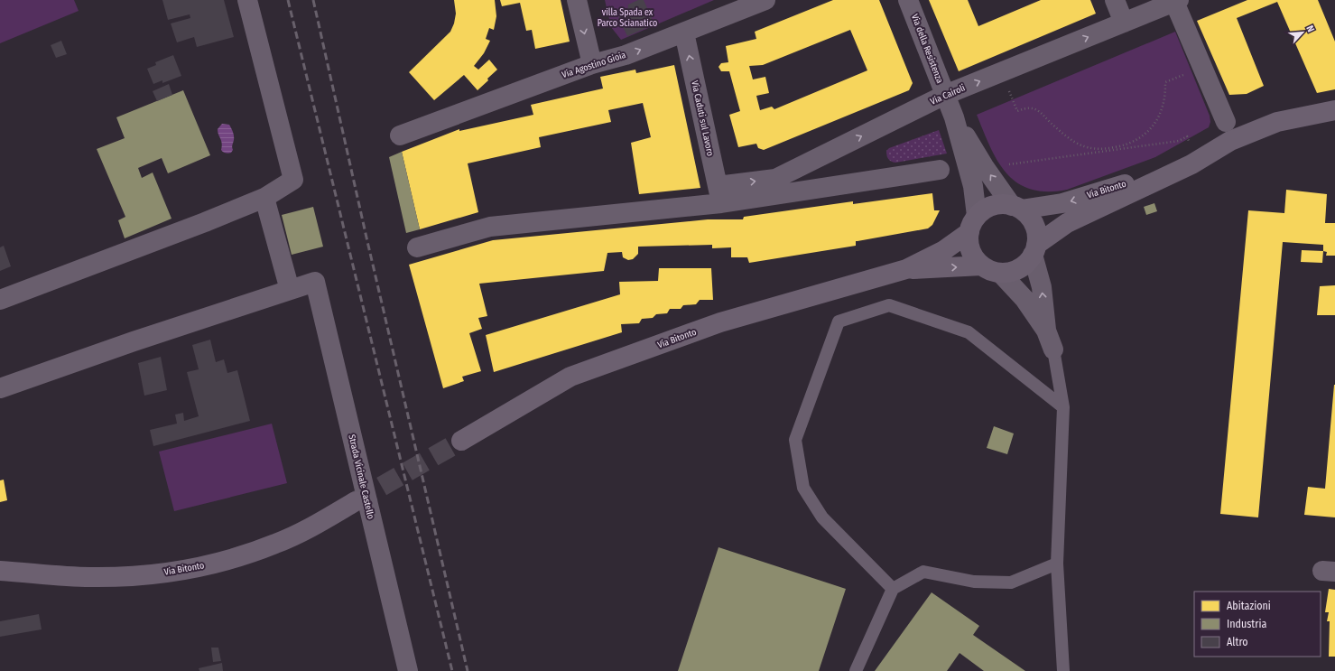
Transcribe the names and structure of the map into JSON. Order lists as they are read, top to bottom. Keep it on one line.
{"streets":{"main road":["Via Bitonto"],"street":["Via della Resistenza","Via Agostino Gioia","Via Cairoli","Via Caduti sul Lavoro","Strada Vicinale Castello"]},"crossings":[["Via della Resistenza","Via Cairoli"],["Via della Resistenza","Via Bitonto"],["Via Agostino Gioia","Via Caduti sul Lavoro"],["Via Cairoli","Via Caduti sul Lavoro"]],"one_way":["Via Caduti sul Lavoro"],"parks":["villa Spada ex Parco Scianatico"],"legend":["Abitazioni","Industria","Altro"],"north":"top right"}
